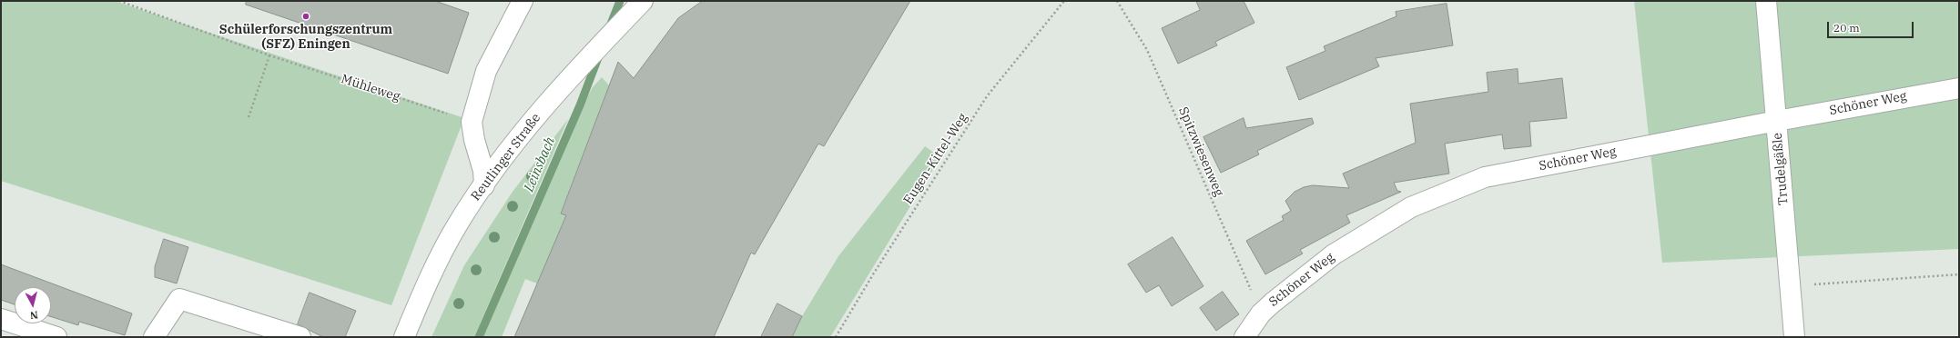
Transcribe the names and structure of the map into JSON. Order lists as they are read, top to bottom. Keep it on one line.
{"streets":{"street":["Schöner Weg","Reutlinger Straße","Trudelgäßle"],"path":["Mühleweg","Spitzwiesenweg","Eugen-Kittel-Weg"]},"crossings":[["Schöner Weg","Spitzwiesenweg"],["Schöner Weg","Trudelgäßle"]],"water":["Leinsbach"],"places":["Schülerforschungszentrum (SFZ) Eningen"],"scale_bar":"20 m","north":"bottom"}
